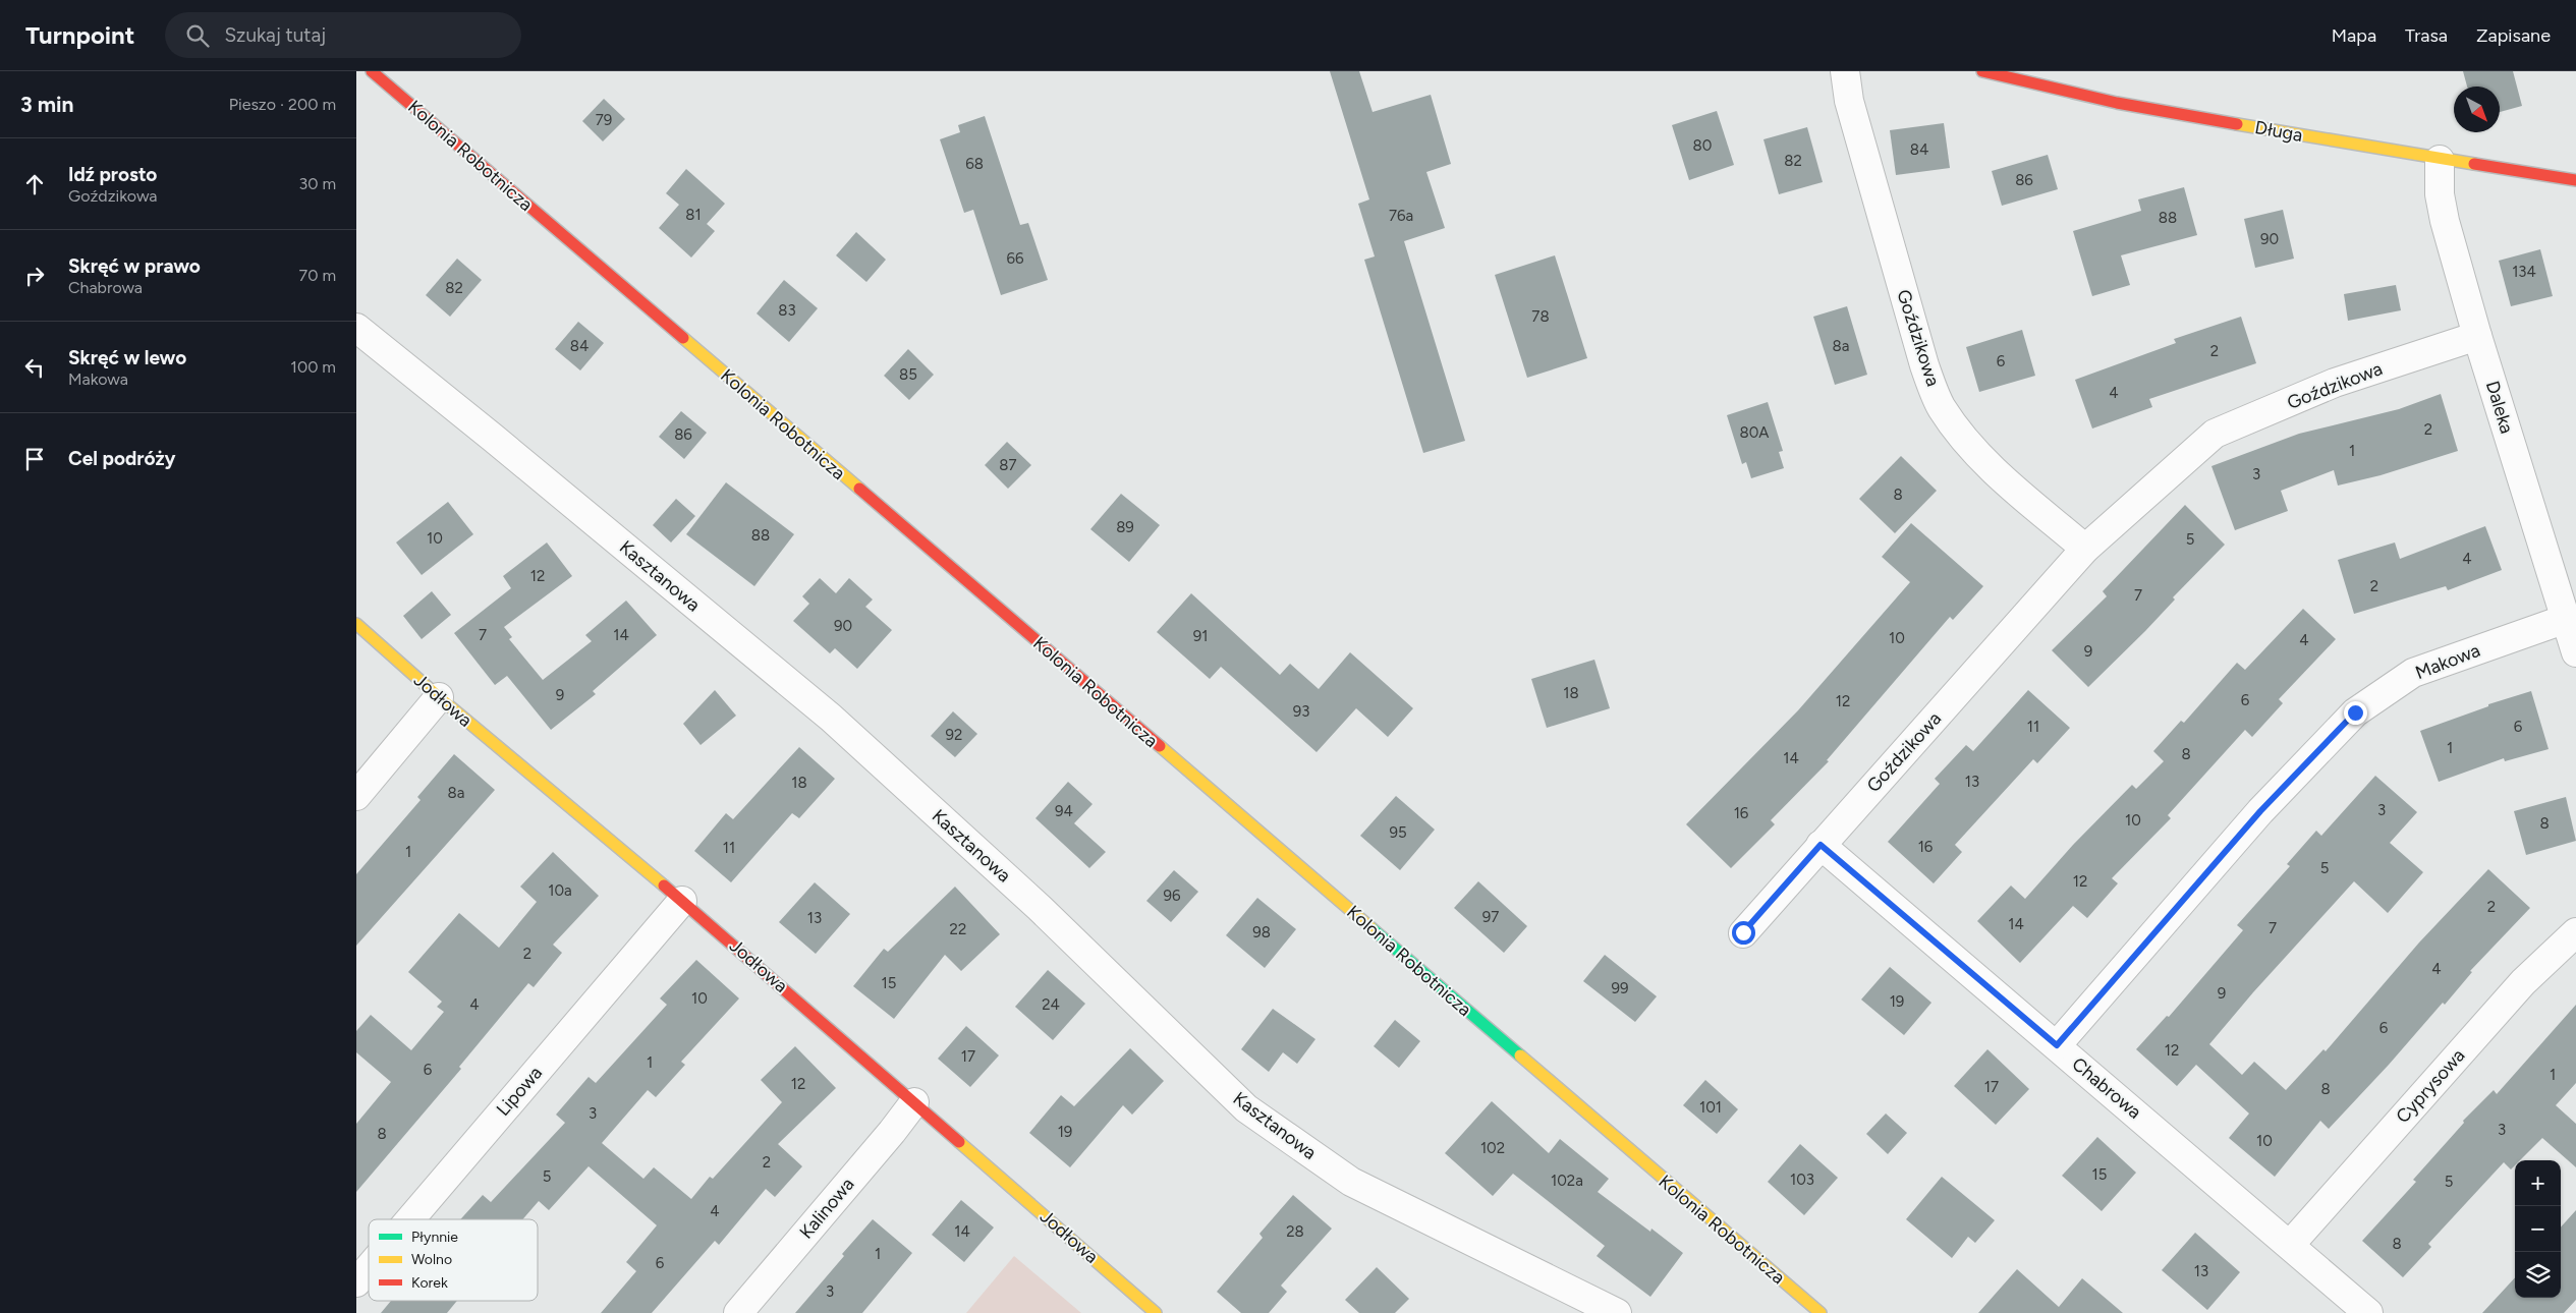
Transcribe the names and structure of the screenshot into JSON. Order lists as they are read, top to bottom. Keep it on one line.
{"streets":{"street":["Długa","Kolonia Robotnicza","Goździkowa","Daleka","Kasztanowa","Makowa","Jodłowa","Cyprysowa","Chabrowa","Lipowa","Kalinowa"]},"crossings":[["Długa","Daleka"],["Goździkowa","Daleka"],["Goździkowa","Chabrowa"],["Daleka","Makowa"],["Makowa","Chabrowa"],["Jodłowa","Lipowa"],["Jodłowa","Kalinowa"],["Cyprysowa","Chabrowa"]],"house_numbers":["79","80","84","82","68","86","81","76a","88","90","66","134","82","83","78","84","8a","2","6","85","4","2","80A","86","1","87","3","8","89","88","10","5","4","12","2","7","90","7","14","91","10","4","9","18","9","6","12","93","11","6","92","1","8","14","13","18","8a","3","94","16","10","8","95","16","11","1","5","12","10a","96","2","97","13","14","7","22","98","2","4","15","99","9","10","19","4","24","6","12","17","1","6","1","12","17","8","101","3","3","19","8","10","102","2","15","5","103","102a","5","4","14","28","8","1","6","13","3"],"legend":["Płynnie","Wolno","Korek"],"north":"bottom right","page":{"header":"Turnpoint","search":"Szukaj tutaj","nav":["Mapa","Trasa","Zapisane"],"heading":["3 min","Pieszo · 200 m"],"list":[["Idź prosto","Goździkowa","30 m"],["Skręć w prawo","Chabrowa","70 m"],["Skręć w lewo","Makowa","100 m"],"Cel podróży"],"map_buttons":["+","−"]}}
